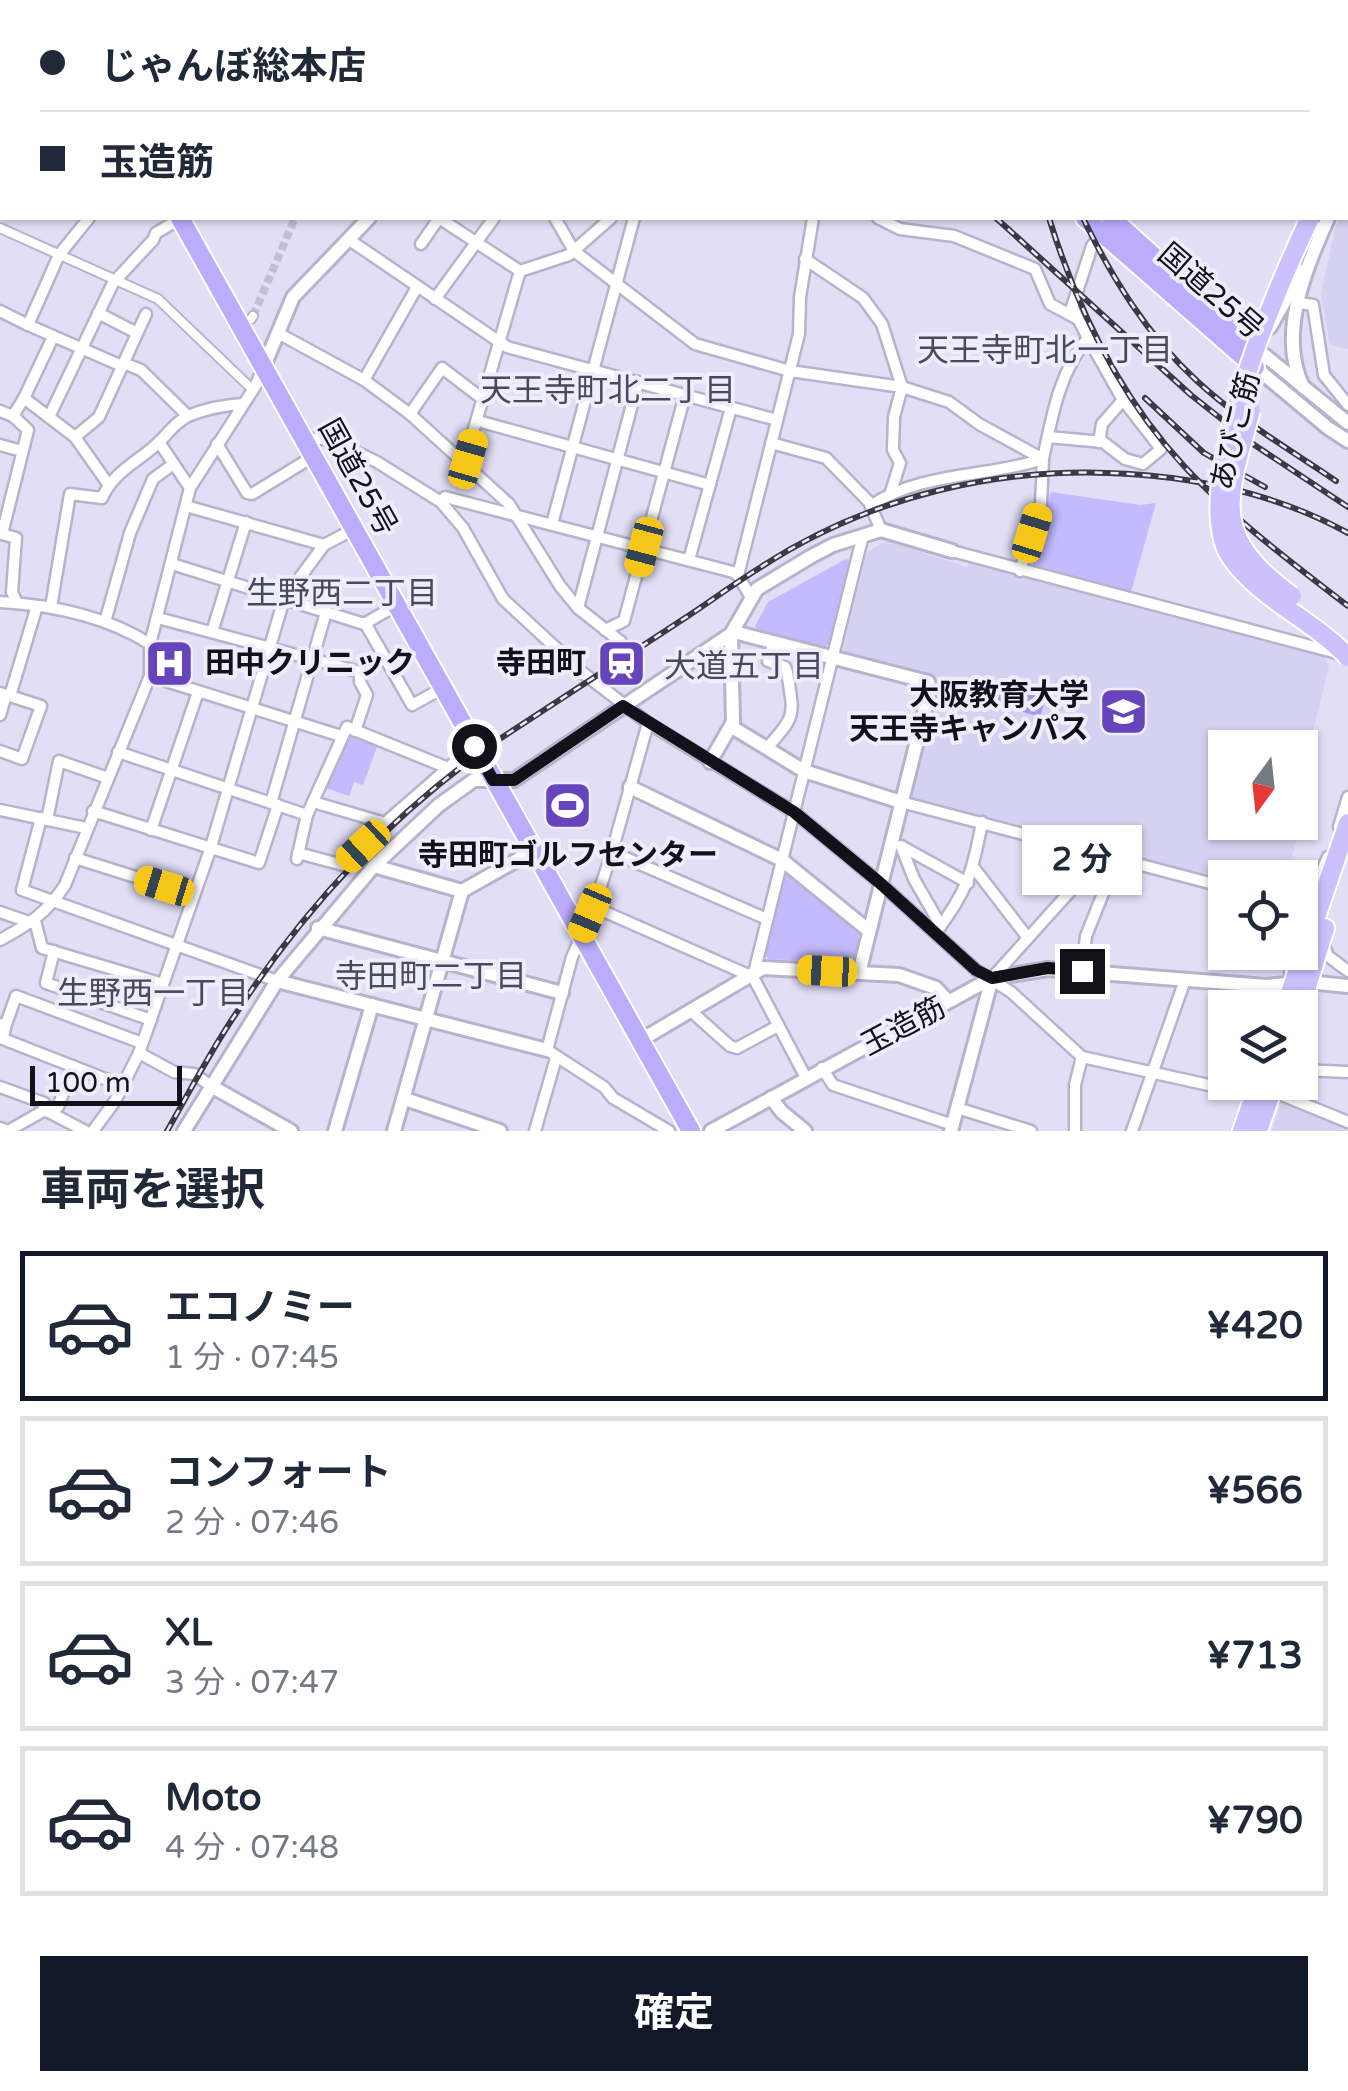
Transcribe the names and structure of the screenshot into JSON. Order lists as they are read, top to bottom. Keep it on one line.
{"streets":{"highway":["国道25号"],"main road":["あびこ筋"],"street":["玉造筋"]},"districts":["天王寺町北一丁目","天王寺町北二丁目","生野西二丁目","大道五丁目","寺田町二丁目","生野西一丁目"],"places":{"hospital":["田中クリニック"],"station":["寺田町"],"school or university":["大阪教育大学 天王寺キャンパス"],"sports":["寺田町ゴルフセンター"]},"scale_bar":"100 m","north":"bottom","page":{"banner":["じゃんぼ総本店","玉造筋"],"bubble":"2 分","scale":"100 m","heading":"車両を選択","list":[{"name":"エコノミー","note":"1 分 · 07:45","value":"¥420"},{"name":"コンフォート","note":"2 分 · 07:46","value":"¥566"},{"name":"XL","note":"3 分 · 07:47","value":"¥713"},{"name":"Moto","note":"4 分 · 07:48","value":"¥790"}],"buttons":"確定"}}
